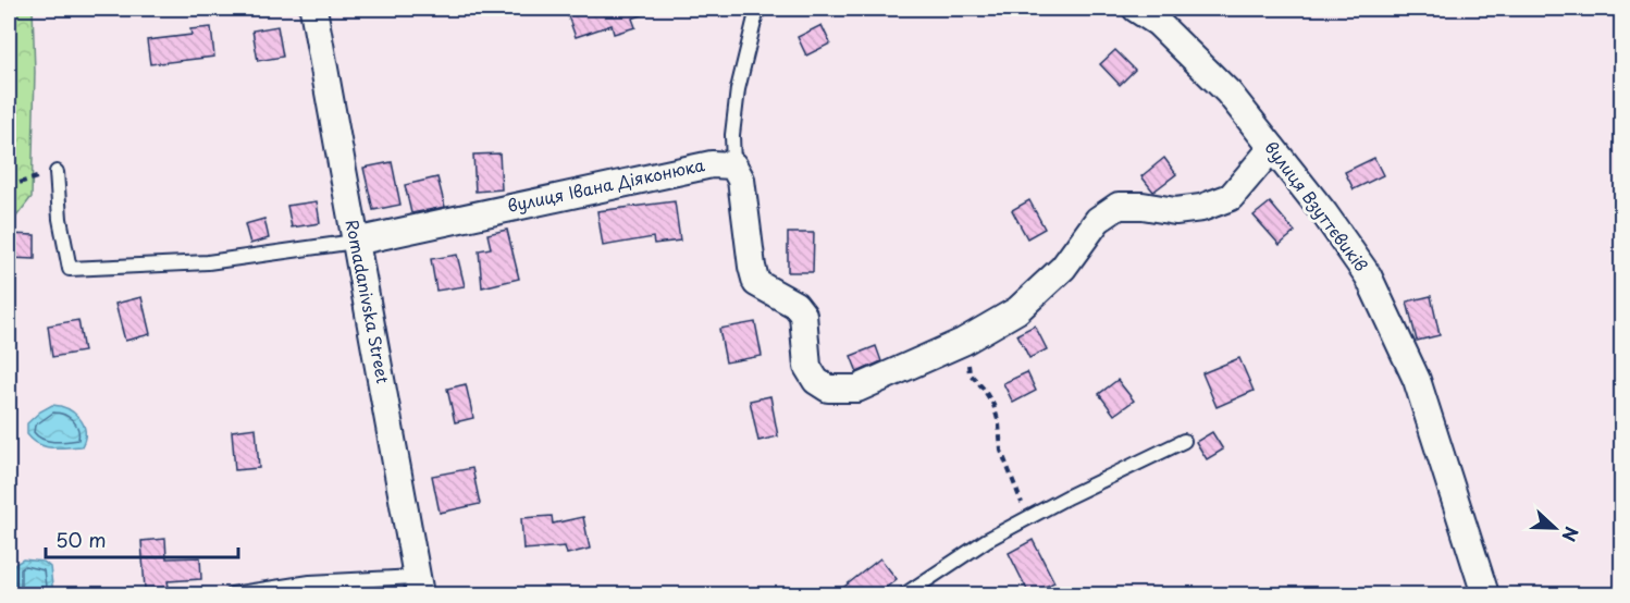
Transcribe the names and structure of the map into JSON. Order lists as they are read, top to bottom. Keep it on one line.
{"streets":{"street":["вулиця Івана Діяконюка","вулиця Взуттєвиків","Romadanivska Street"]},"crossings":[["вулиця Івана Діяконюка","Romadanivska Street"]],"scale_bar":"50 m","north":"right"}
